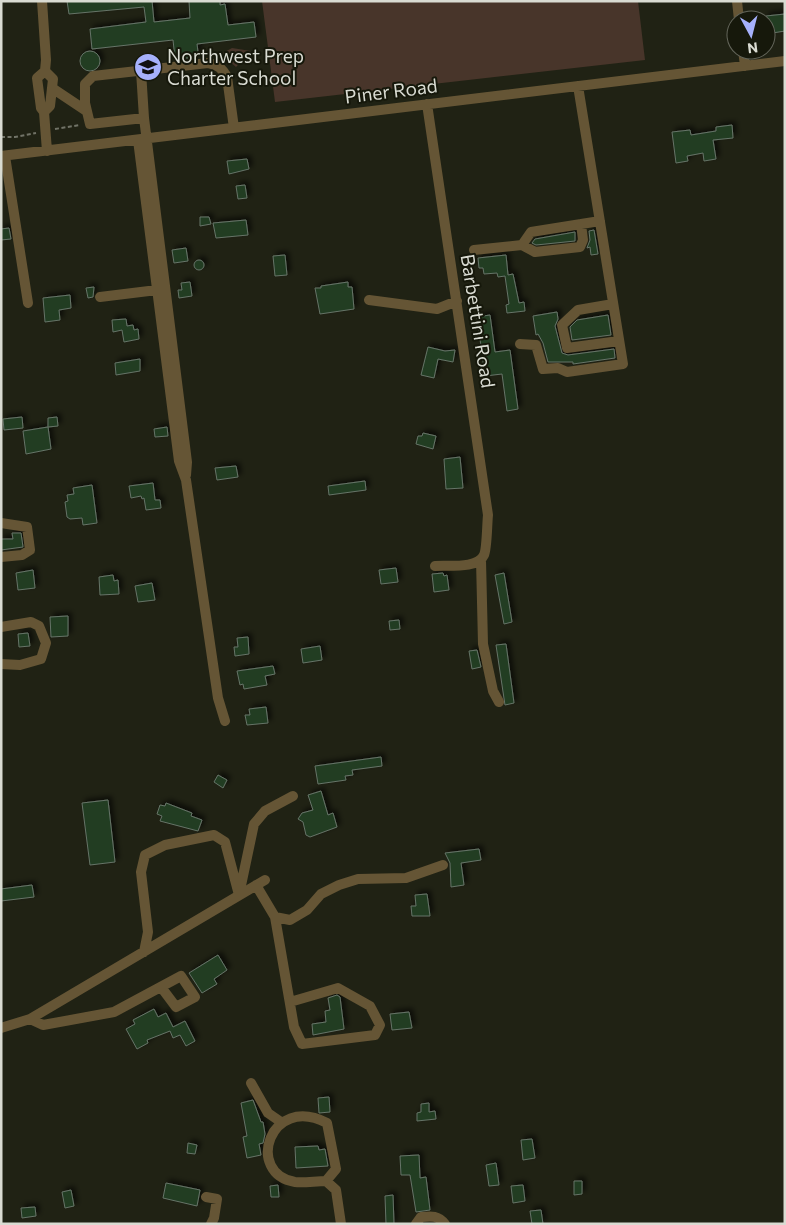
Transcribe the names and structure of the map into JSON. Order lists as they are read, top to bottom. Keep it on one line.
{"streets":{"street":["Piner Road","Barbettini Road"]},"crossings":[["Piner Road","Barbettini Road"]],"places":{"school or university":["Northwest Prep Charter School"]},"north":"bottom"}
